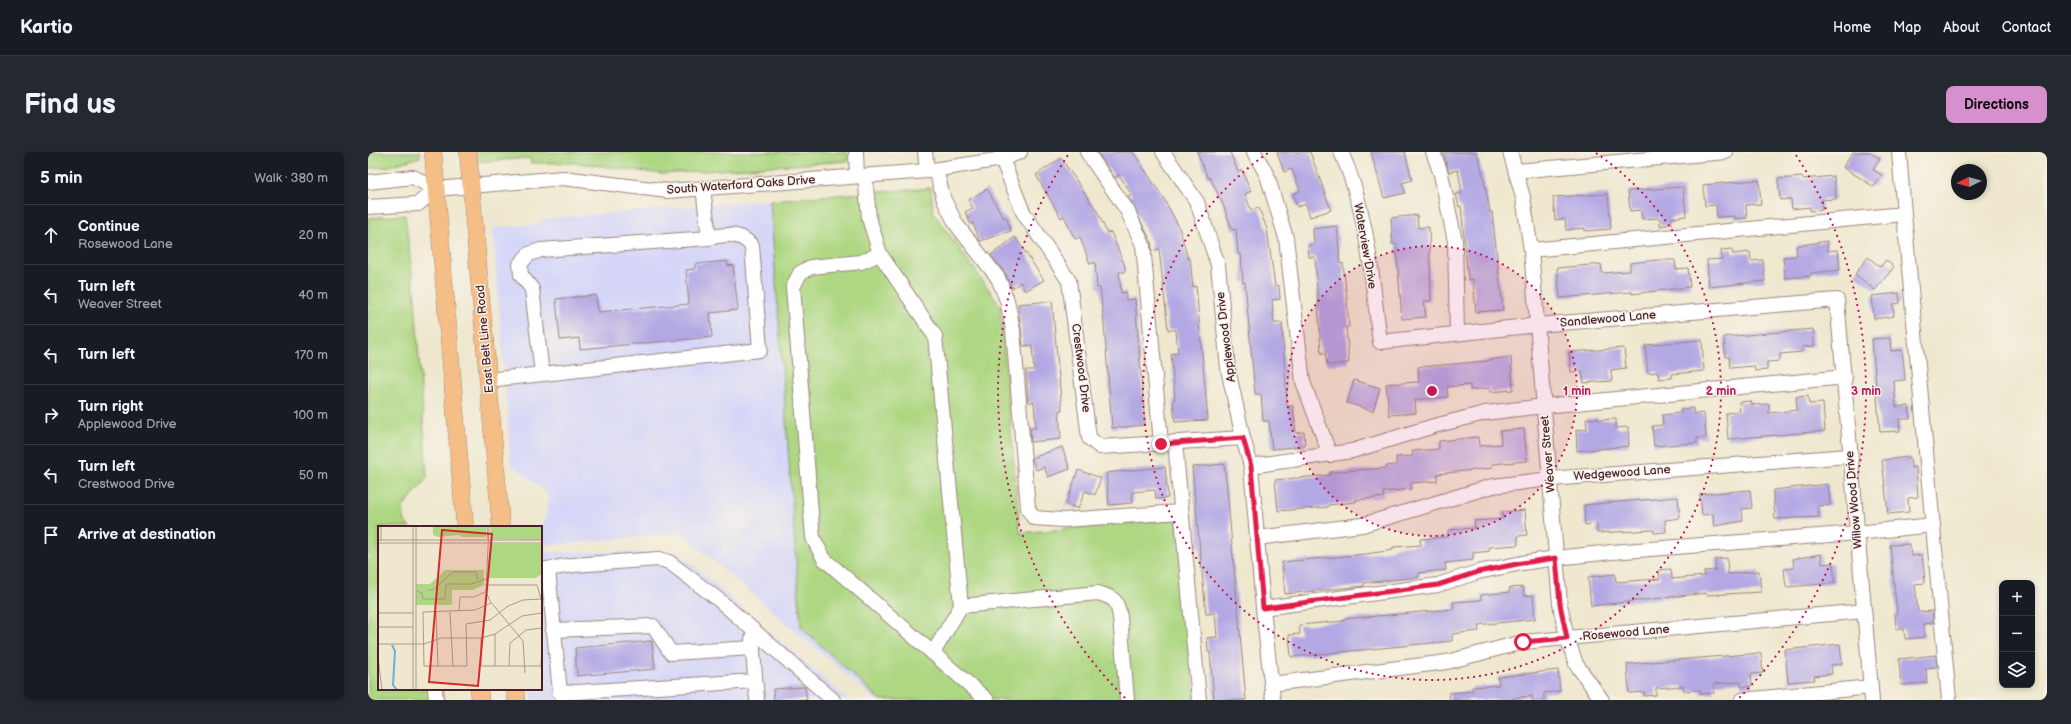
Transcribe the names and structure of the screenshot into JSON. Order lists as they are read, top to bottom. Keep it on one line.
{"streets":{"main road":["East Belt Line Road"],"street":["South Waterford Oaks Drive","Waterview Drive","Sandlewood Lane","Applewood Drive","Crestwood Drive","Weaver Street","Wedgewood Lane","Willow Wood Drive","Rosewood Lane"]},"crossings":[["South Waterford Oaks Drive","East Belt Line Road"],["South Waterford Oaks Drive","Crestwood Drive"],["Waterview Drive","Sandlewood Lane"],["Sandlewood Lane","Weaver Street"],["Sandlewood Lane","Willow Wood Drive"],["Applewood Drive","Crestwood Drive"],["Applewood Drive","Wedgewood Lane"],["Applewood Drive","Rosewood Lane"],["Weaver Street","Wedgewood Lane"],["Weaver Street","Rosewood Lane"],["Wedgewood Lane","Willow Wood Drive"],["Willow Wood Drive","Rosewood Lane"]],"north":"left","page":{"header":"Kartio","nav":["Home","Map","About","Contact"],"buttons":"Directions","title":"Find us","heading":["5 min","Walk · 380 m"],"list":[["Continue","Rosewood Lane","20 m"],["Turn left","Weaver Street","40 m"],["Turn left","170 m"],["Turn right","Applewood Drive","100 m"],["Turn left","Crestwood Drive","50 m"],"Arrive at destination"],"map_buttons":["+","−"]},"rings":["1 min","2 min","3 min"]}
